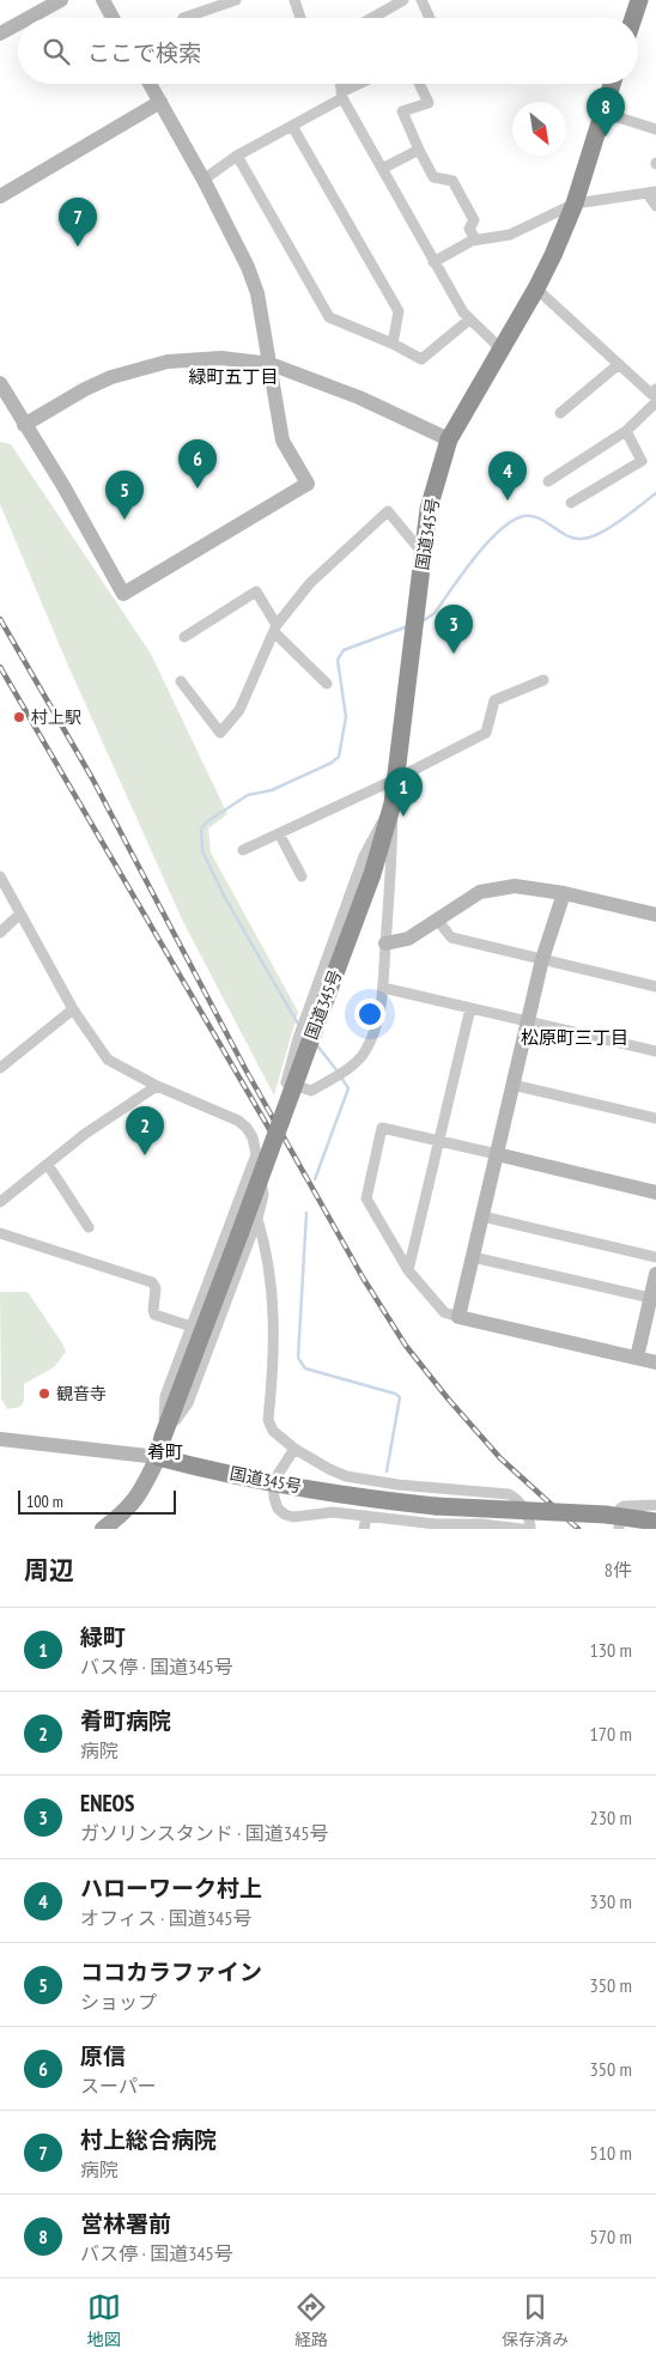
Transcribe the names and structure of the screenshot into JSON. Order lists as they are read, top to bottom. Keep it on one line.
{"streets":{"highway":["国道345号"]},"districts":["緑町五丁目","松原町三丁目","肴町"],"places":["村上駅","観音寺"],"scale_bar":"100 m","north":"bottom right","page":{"search":"ここで検索","pins":["8","7","6","4","5","3","1","2"],"scale":"100 m","heading":["周辺","8件"],"list":[{"mark":"1","name":"緑町","note":"バス停 · 国道345号","value":"130 m"},{"mark":"2","name":"肴町病院","note":"病院","value":"170 m"},{"mark":"3","name":"ENEOS","note":"ガソリンスタンド · 国道345号","value":"230 m"},{"mark":"4","name":"ハローワーク村上","note":"オフィス · 国道345号","value":"330 m"},{"mark":"5","name":"ココカラファイン","note":"ショップ","value":"350 m"},{"mark":"6","name":"原信","note":"スーパー","value":"350 m"},{"mark":"7","name":"村上総合病院","note":"病院","value":"510 m"},{"mark":"8","name":"営林署前","note":"バス停 · 国道345号","value":"570 m"}],"nav":["地図","経路","保存済み"]}}
